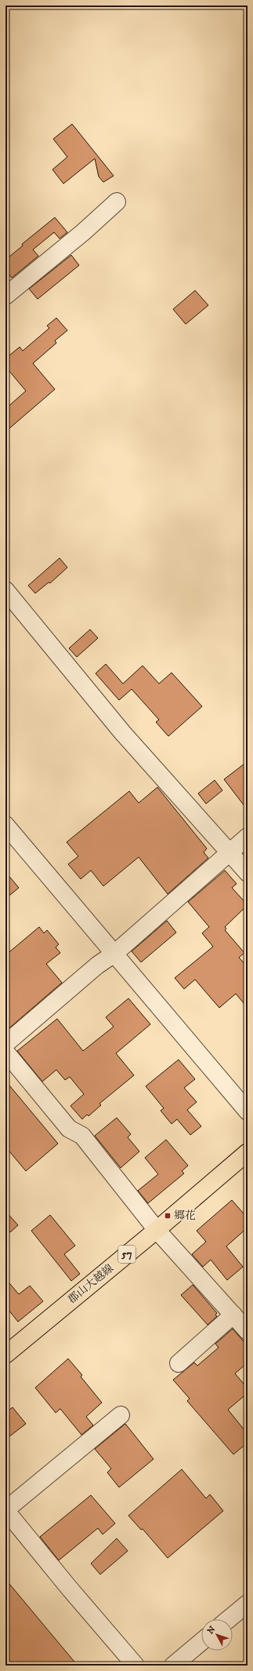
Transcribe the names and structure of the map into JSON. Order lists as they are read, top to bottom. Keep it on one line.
{"streets":{"main road":["57","郡山大越線"]},"places":{"transit":["郷花"]},"north":"top left"}
